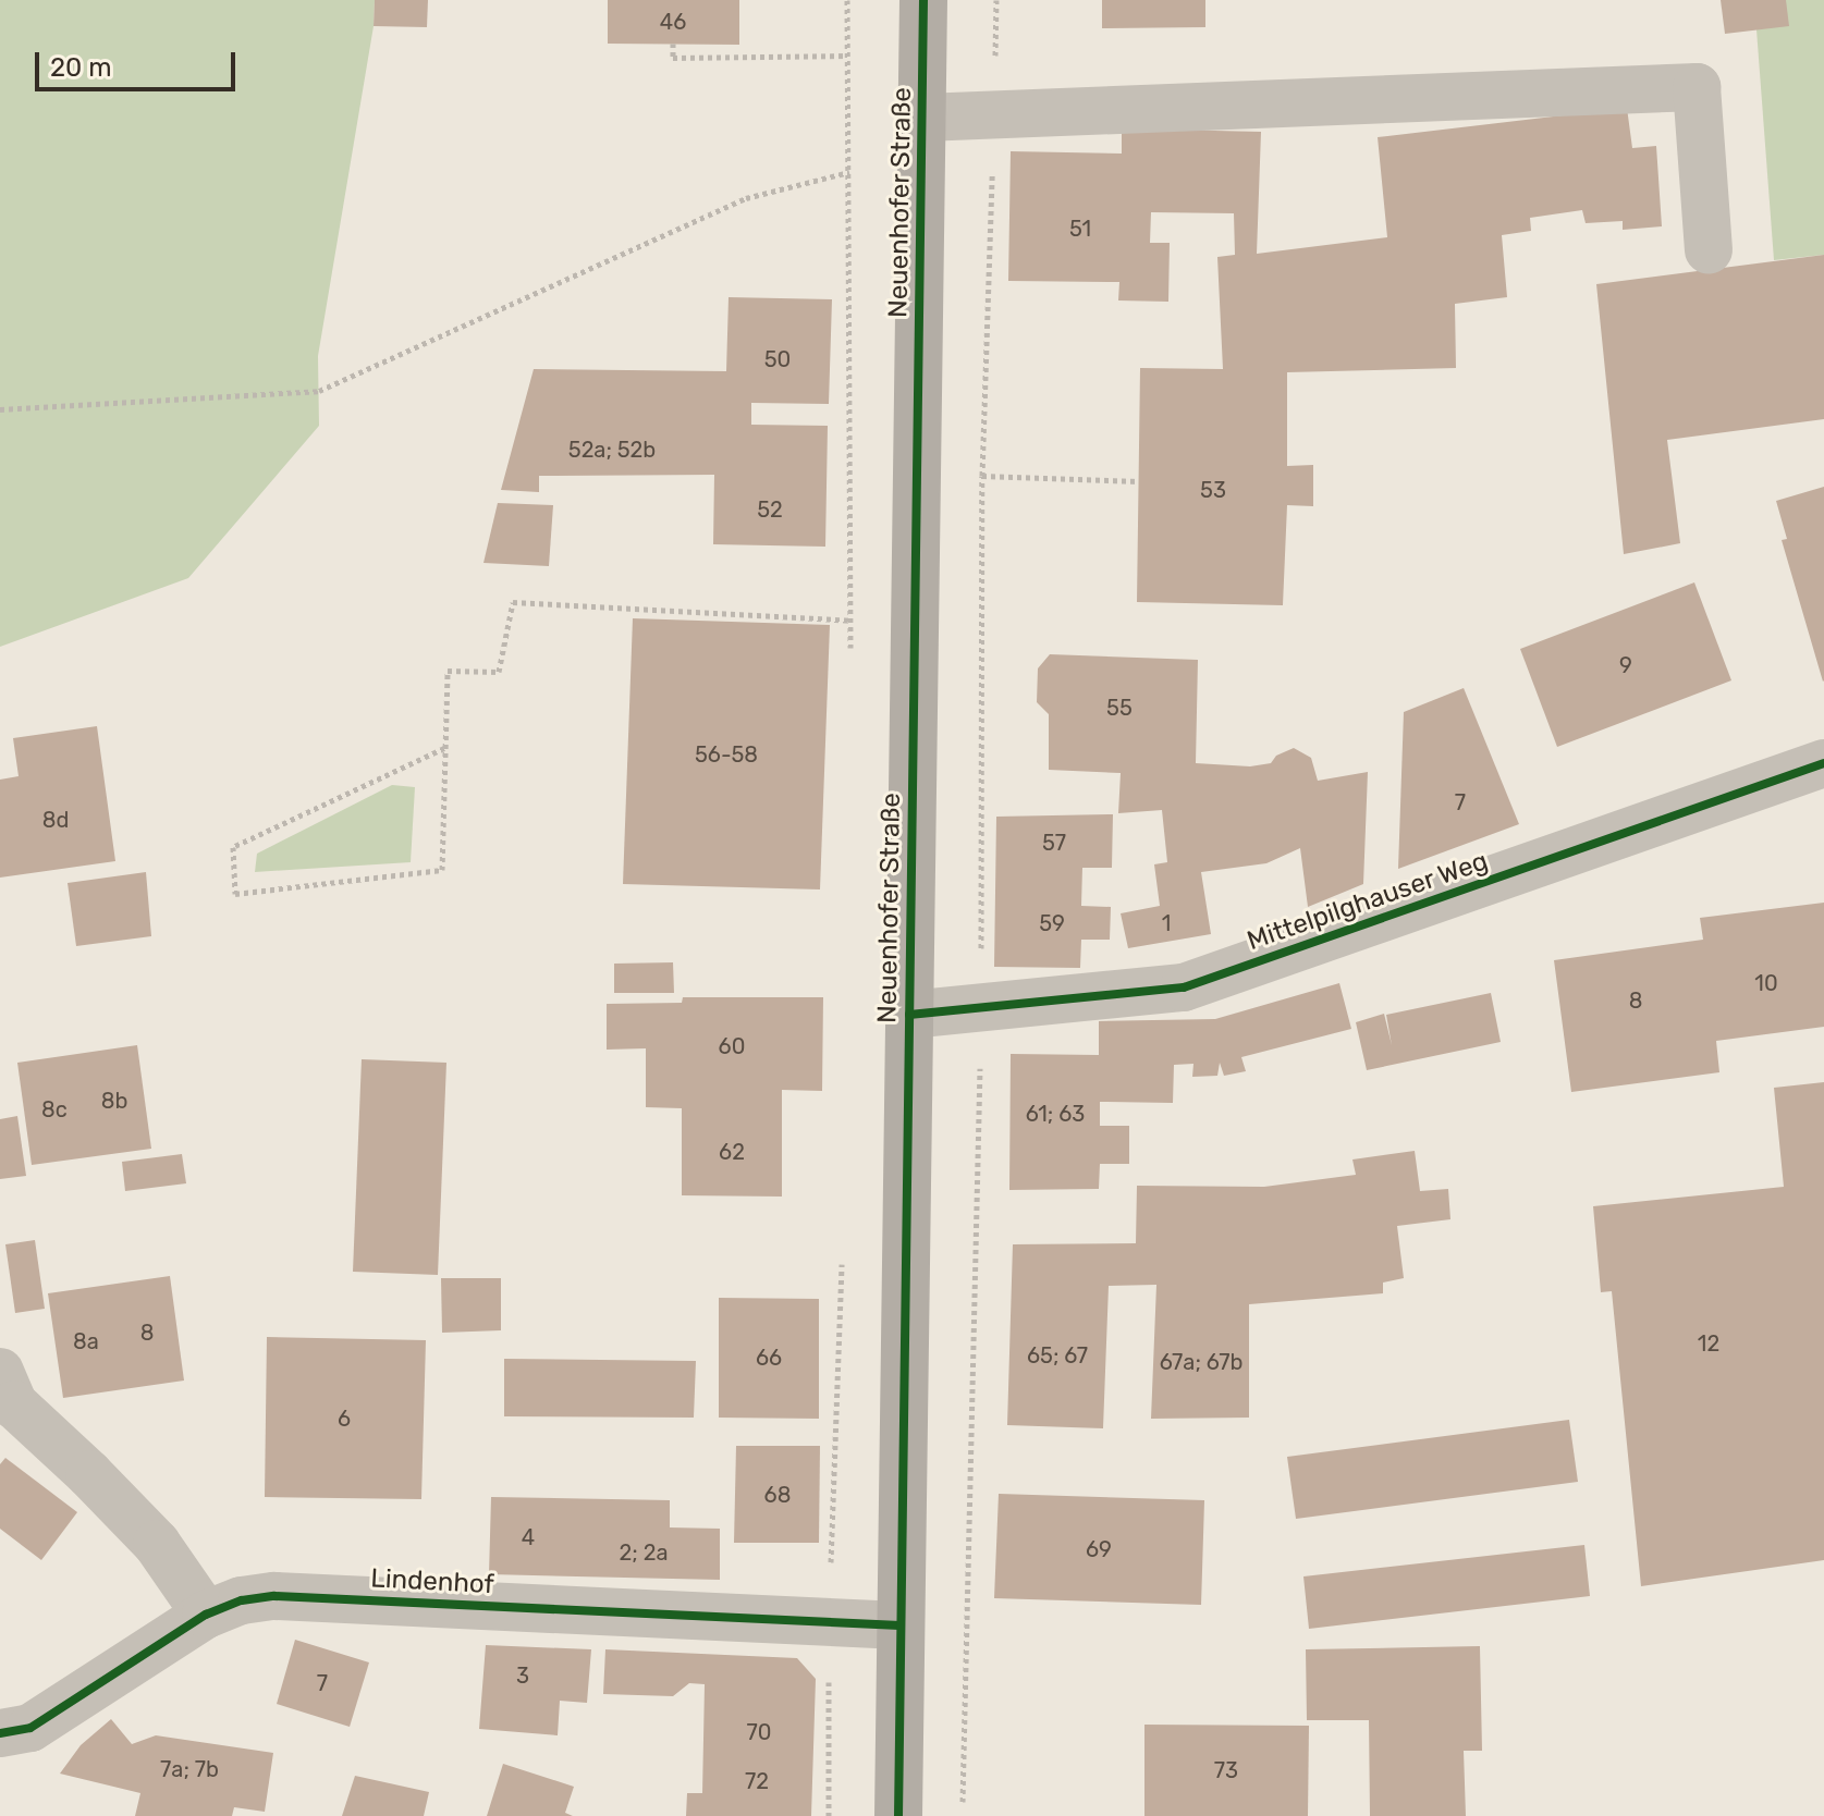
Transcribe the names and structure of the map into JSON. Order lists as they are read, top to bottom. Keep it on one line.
{"streets":{"main road":["Neuenhofer Straße"],"street":["Mittelpilghauser Weg","Lindenhof"]},"crossings":[["Neuenhofer Straße","Mittelpilghauser Weg"],["Neuenhofer Straße","Lindenhof"]],"house_numbers":["46","51","50","52a; 52b","53","52","9","55","56-58","7","8d","57","59","1","10","8","60","8b","8c","61; 63","62","8","8a","12","65; 67","66","67a; 67b","6","68","4","69","2; 2a","3","7","70","7a; 7b","73","72"],"scale_bar":"20 m"}
